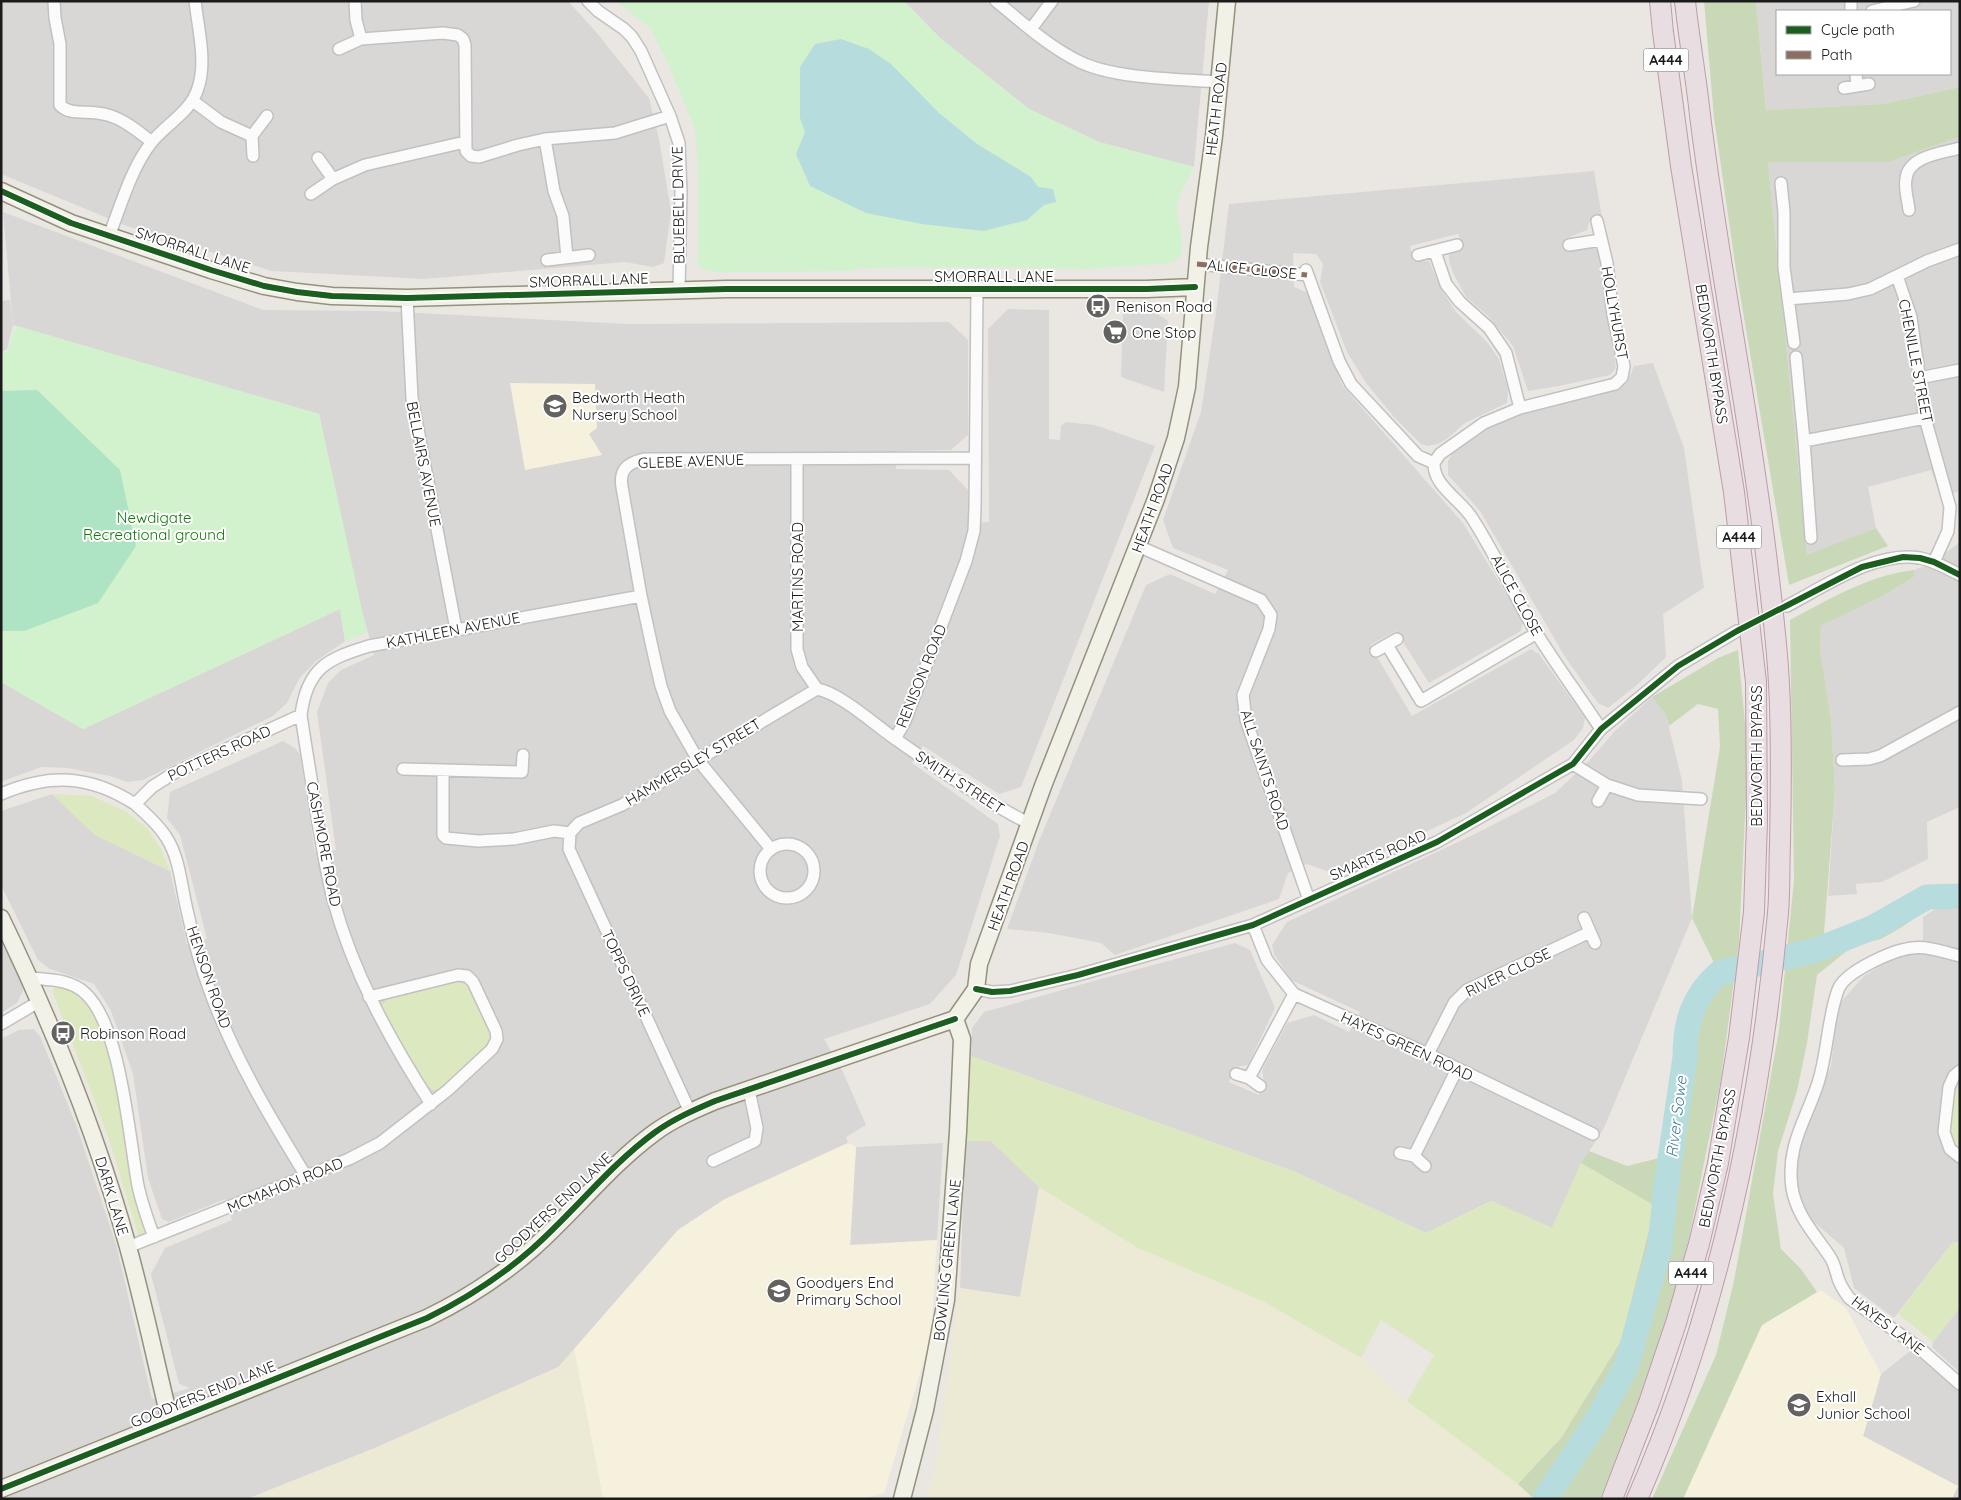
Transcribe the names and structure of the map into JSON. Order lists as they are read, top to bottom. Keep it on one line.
{"streets":{"highway":["A444","BEDWORTH BYPASS"],"street":["HEATH ROAD","BLUEBELL DRIVE","SMORRALL LANE","ALICE CLOSE","HOLLYHURST","CHENILLE STREET","GLEBE AVENUE","BELLAIRS AVENUE","MARTINS ROAD","KATHLEEN AVENUE","RENISON ROAD","POTTERS ROAD","HAMMERSLEY STREET","ALL SAINTS ROAD","SMITH STREET","CASHMORE ROAD","SMARTS ROAD","RIVER CLOSE","TOPPS DRIVE","HENSON ROAD","HAYES GREEN ROAD","MCMAHON ROAD","DARK LANE","GOODYERS END LANE","BOWLING GREEN LANE","HAYES LANE"]},"crossings":[["HEATH ROAD","SMORRALL LANE"],["HEATH ROAD","ALICE CLOSE"],["HEATH ROAD","ALL SAINTS ROAD"],["HEATH ROAD","SMITH STREET"],["HEATH ROAD","SMARTS ROAD"],["BLUEBELL DRIVE","SMORRALL LANE"],["SMORRALL LANE","BELLAIRS AVENUE"],["SMORRALL LANE","RENISON ROAD"],["ALICE CLOSE","SMARTS ROAD"],["GLEBE AVENUE","MARTINS ROAD"],["GLEBE AVENUE","KATHLEEN AVENUE"],["GLEBE AVENUE","RENISON ROAD"],["GLEBE AVENUE","HAMMERSLEY STREET"],["BELLAIRS AVENUE","KATHLEEN AVENUE"],["MARTINS ROAD","HAMMERSLEY STREET"],["MARTINS ROAD","SMITH STREET"],["KATHLEEN AVENUE","POTTERS ROAD"],["KATHLEEN AVENUE","CASHMORE ROAD"],["RENISON ROAD","SMITH STREET"],["POTTERS ROAD","CASHMORE ROAD"],["POTTERS ROAD","HENSON ROAD"],["HAMMERSLEY STREET","SMITH STREET"],["HAMMERSLEY STREET","TOPPS DRIVE"],["ALL SAINTS ROAD","SMARTS ROAD"],["CASHMORE ROAD","MCMAHON ROAD"],["SMARTS ROAD","HAYES GREEN ROAD"],["RIVER CLOSE","HAYES GREEN ROAD"],["TOPPS DRIVE","GOODYERS END LANE"],["HENSON ROAD","MCMAHON ROAD"],["MCMAHON ROAD","DARK LANE"],["DARK LANE","GOODYERS END LANE"],["GOODYERS END LANE","BOWLING GREEN LANE"]],"water":["River Sowe"],"parks":["Newdigate Recreational ground"],"places":{"bus stop":["Renison Road","Robinson Road"],"supermarket":["One Stop"],"school or university":["Bedworth Heath Nursery School","Goodyers End Primary School","Exhall Junior School"]},"legend":["Cycle path","Path"]}
